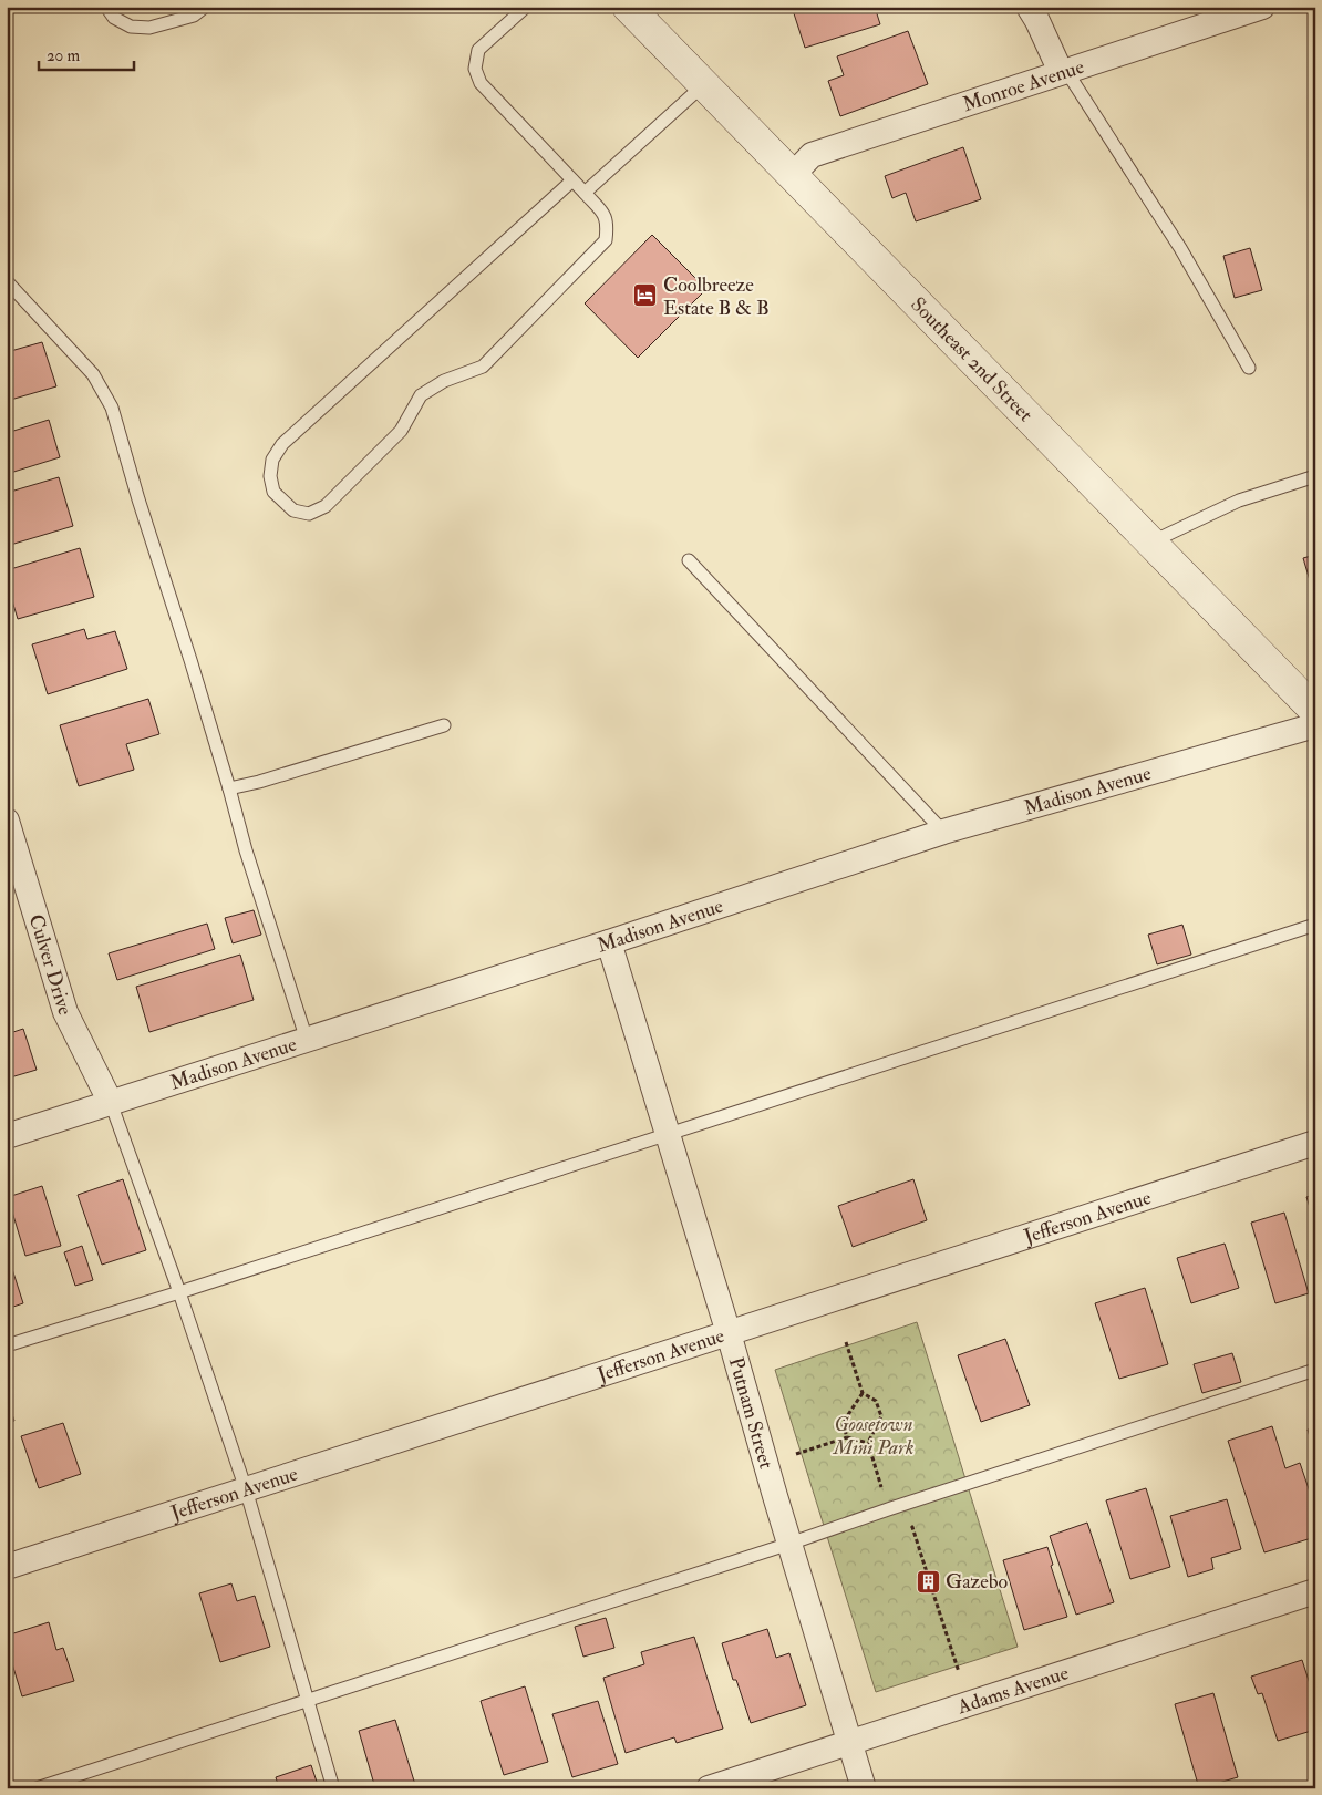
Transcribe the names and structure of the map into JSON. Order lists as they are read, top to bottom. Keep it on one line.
{"streets":{"street":["Monroe Avenue","Southeast 2nd Street","Madison Avenue","Culver Drive","Jefferson Avenue","Putnam Street","Adams Avenue"]},"crossings":[["Monroe Avenue","Southeast 2nd Street"],["Madison Avenue","Culver Drive"],["Madison Avenue","Putnam Street"],["Jefferson Avenue","Putnam Street"],["Putnam Street","Adams Avenue"]],"parks":["Goosetown Mini Park"],"places":{"hotel":["Coolbreeze Estate B & B"],"building":["Gazebo"]},"scale_bar":"20 m"}
